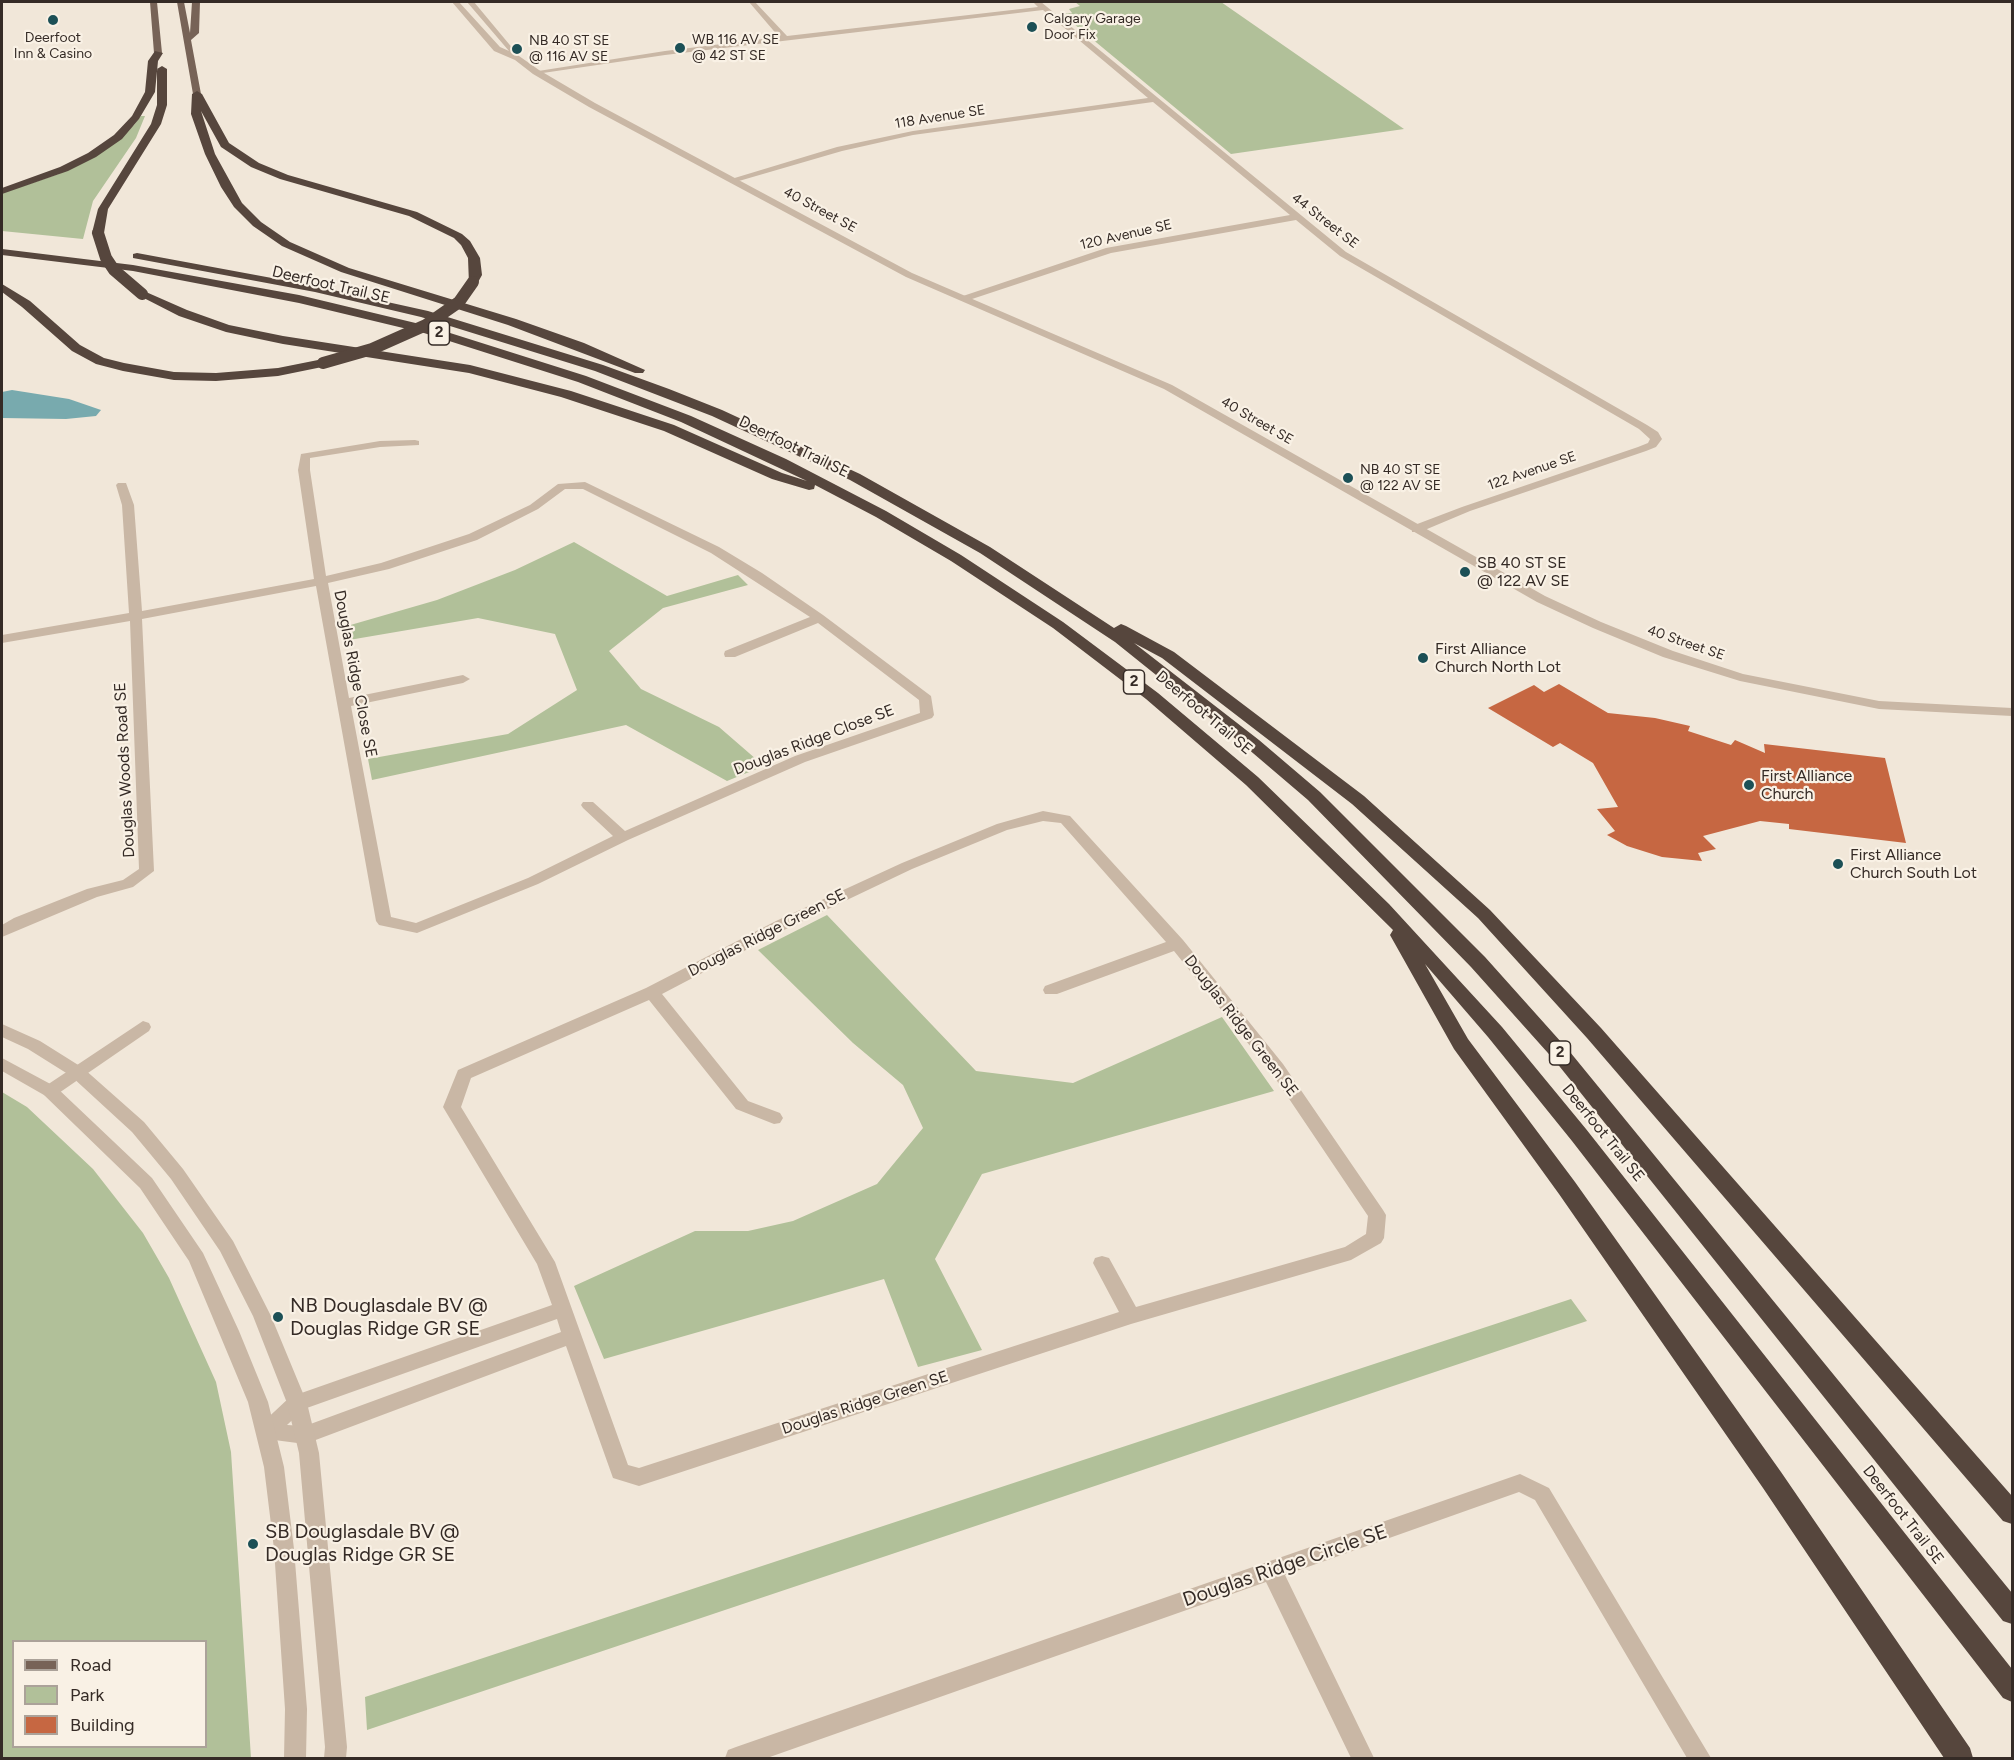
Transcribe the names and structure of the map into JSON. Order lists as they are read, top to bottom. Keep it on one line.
{"streets":{"highway":["Deerfoot Trail SE","2"],"street":["118 Avenue SE","40 Street SE","44 Street SE","120 Avenue SE","122 Avenue SE","Douglas Ridge Close SE","Douglas Woods Road SE","Douglas Ridge Green SE","Douglas Ridge Circle SE"]},"crossings":[["118 Avenue SE","40 Street SE"],["118 Avenue SE","44 Street SE"],["40 Street SE","120 Avenue SE"],["40 Street SE","122 Avenue SE"],["44 Street SE","120 Avenue SE"],["44 Street SE","122 Avenue SE"],["Douglas Ridge Close SE","Douglas Woods Road SE"]],"places":["Deerfoot Inn & Casino","Calgary Garage Door Fix","WB 116 AV SE @ 42 ST SE","NB 40 ST SE @ 116 AV SE","NB 40 ST SE @ 122 AV SE","SB 40 ST SE @ 122 AV SE","First Alliance Church North Lot","First Alliance Church","First Alliance Church South Lot","NB Douglasdale BV @ Douglas Ridge GR SE","SB Douglasdale BV @ Douglas Ridge GR SE"],"legend":["Road","Park","Building"]}
